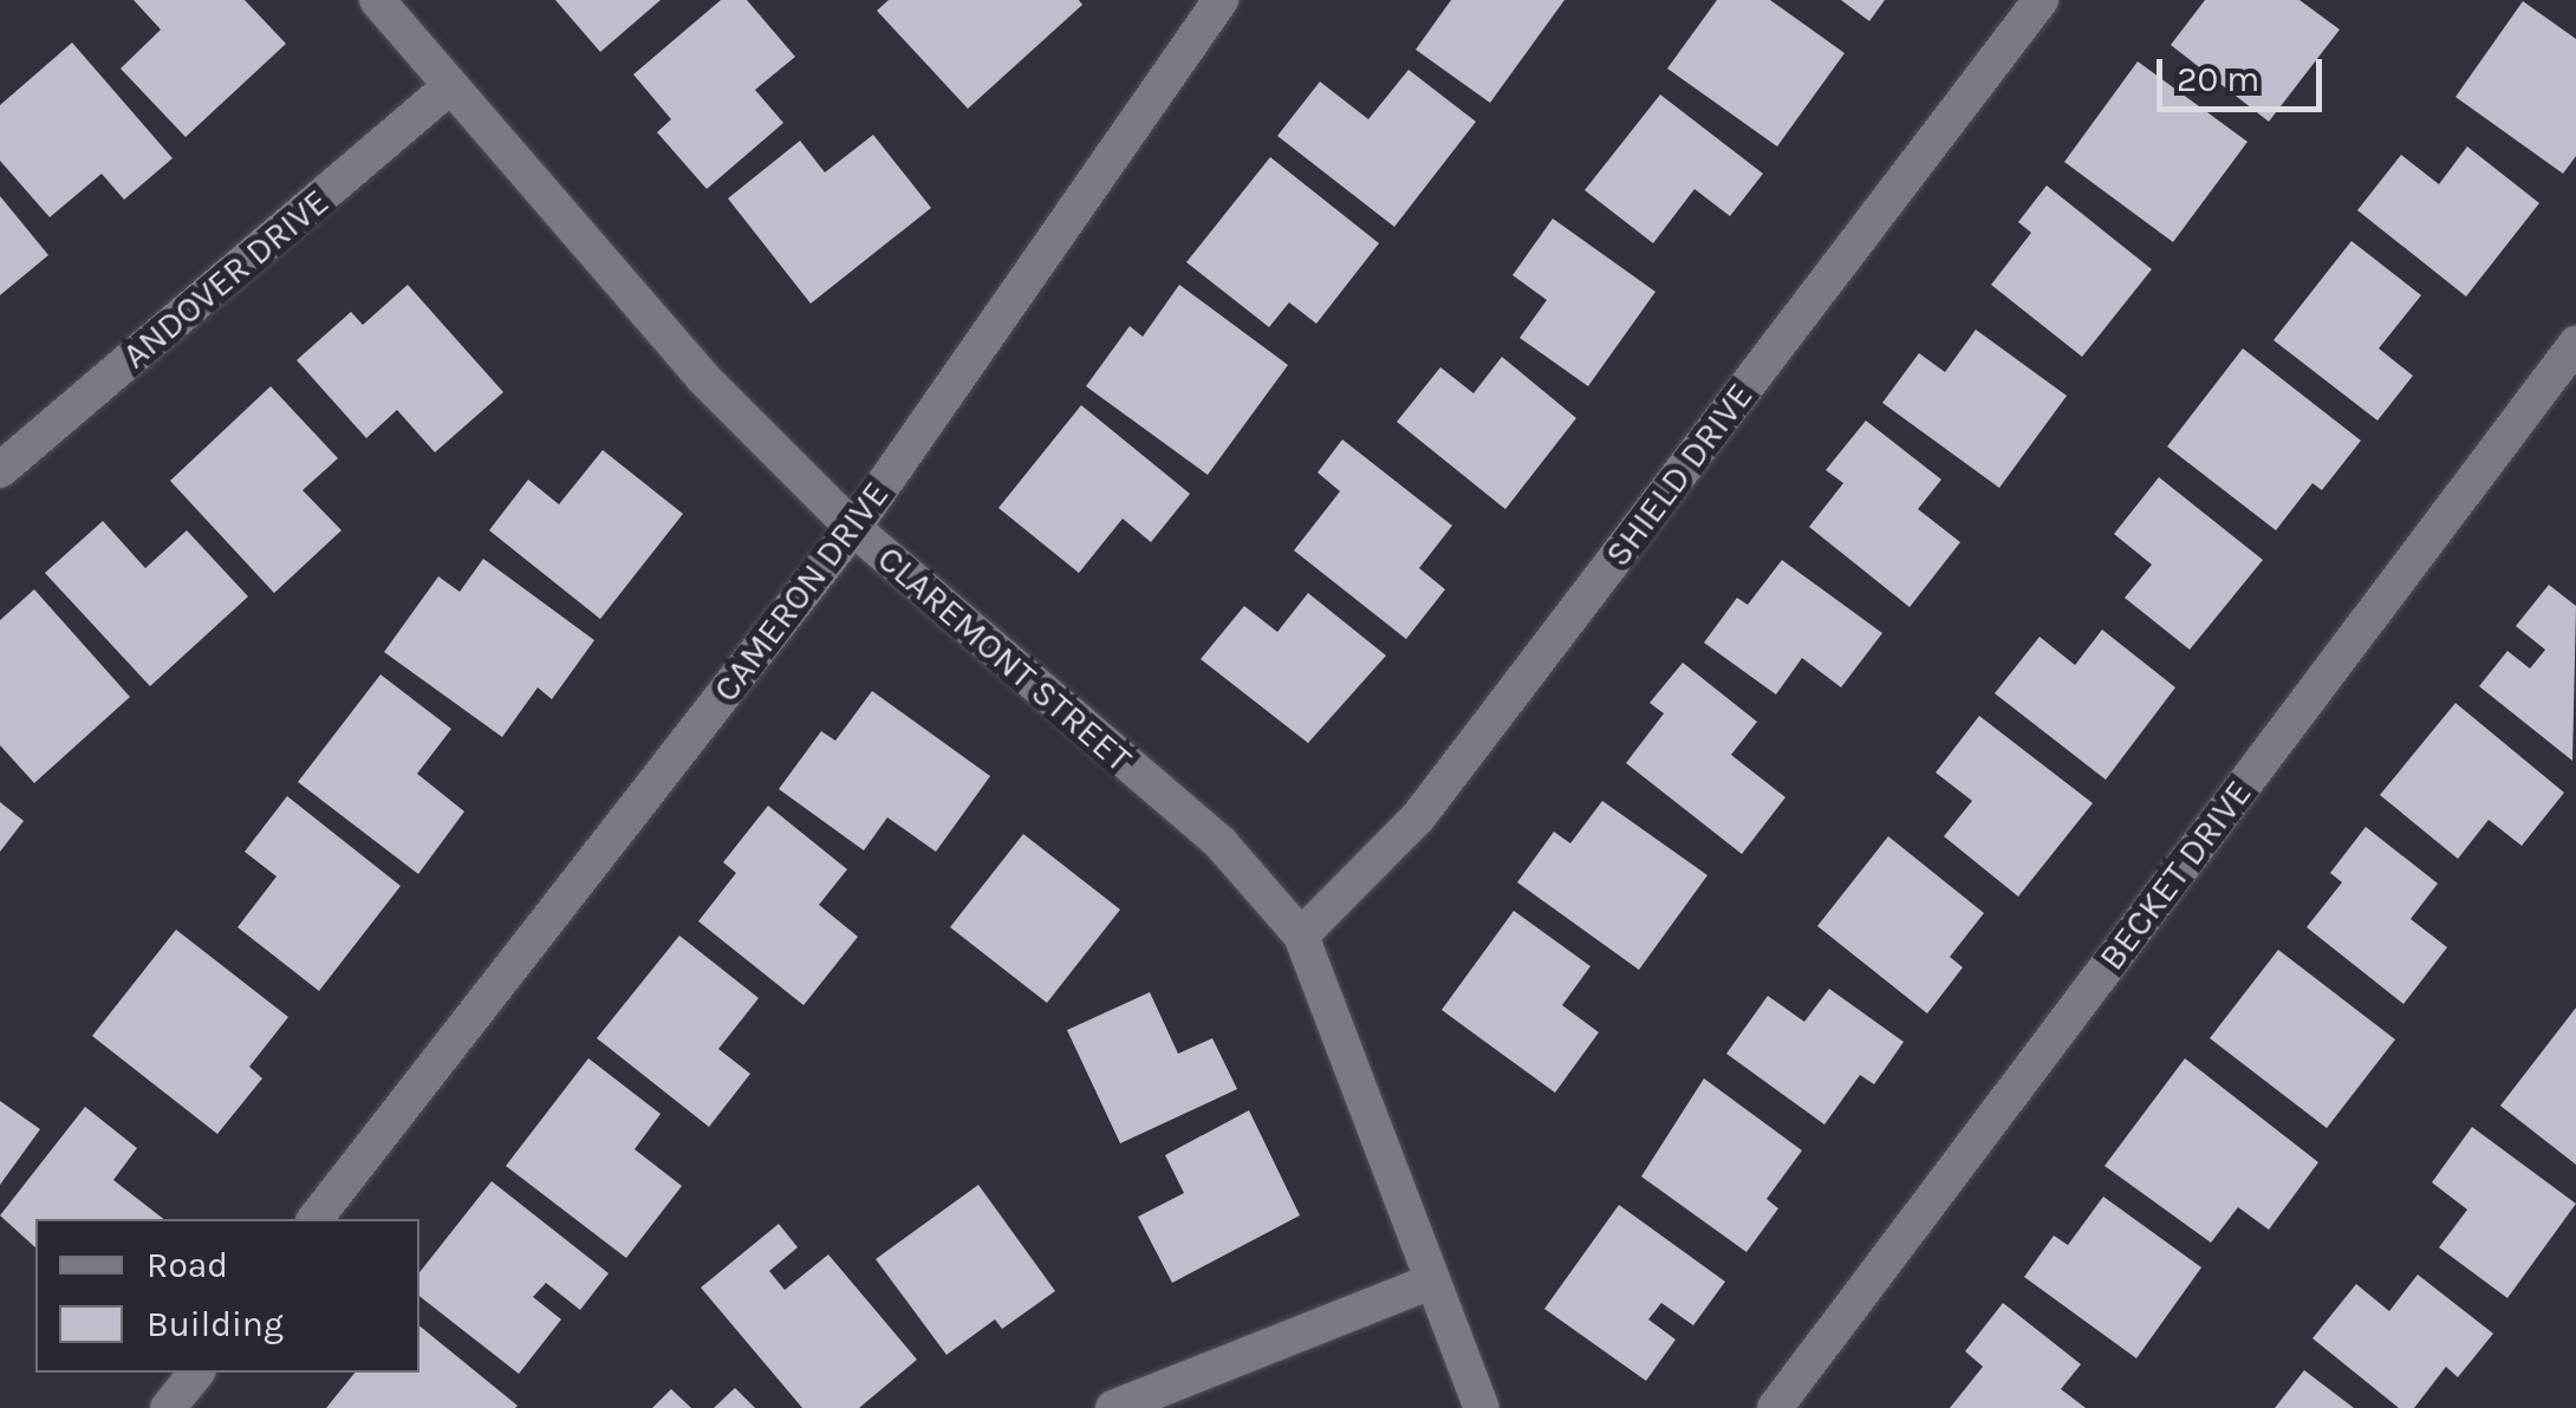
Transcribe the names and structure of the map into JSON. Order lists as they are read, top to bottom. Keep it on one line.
{"streets":{"street":["ANDOVER DRIVE","SHIELD DRIVE","CAMERON DRIVE","CLAREMONT STREET","BECKET DRIVE"]},"crossings":[["ANDOVER DRIVE","CLAREMONT STREET"],["SHIELD DRIVE","CLAREMONT STREET"],["CAMERON DRIVE","CLAREMONT STREET"]],"legend":["Road","Building"],"scale_bar":"20 m"}
